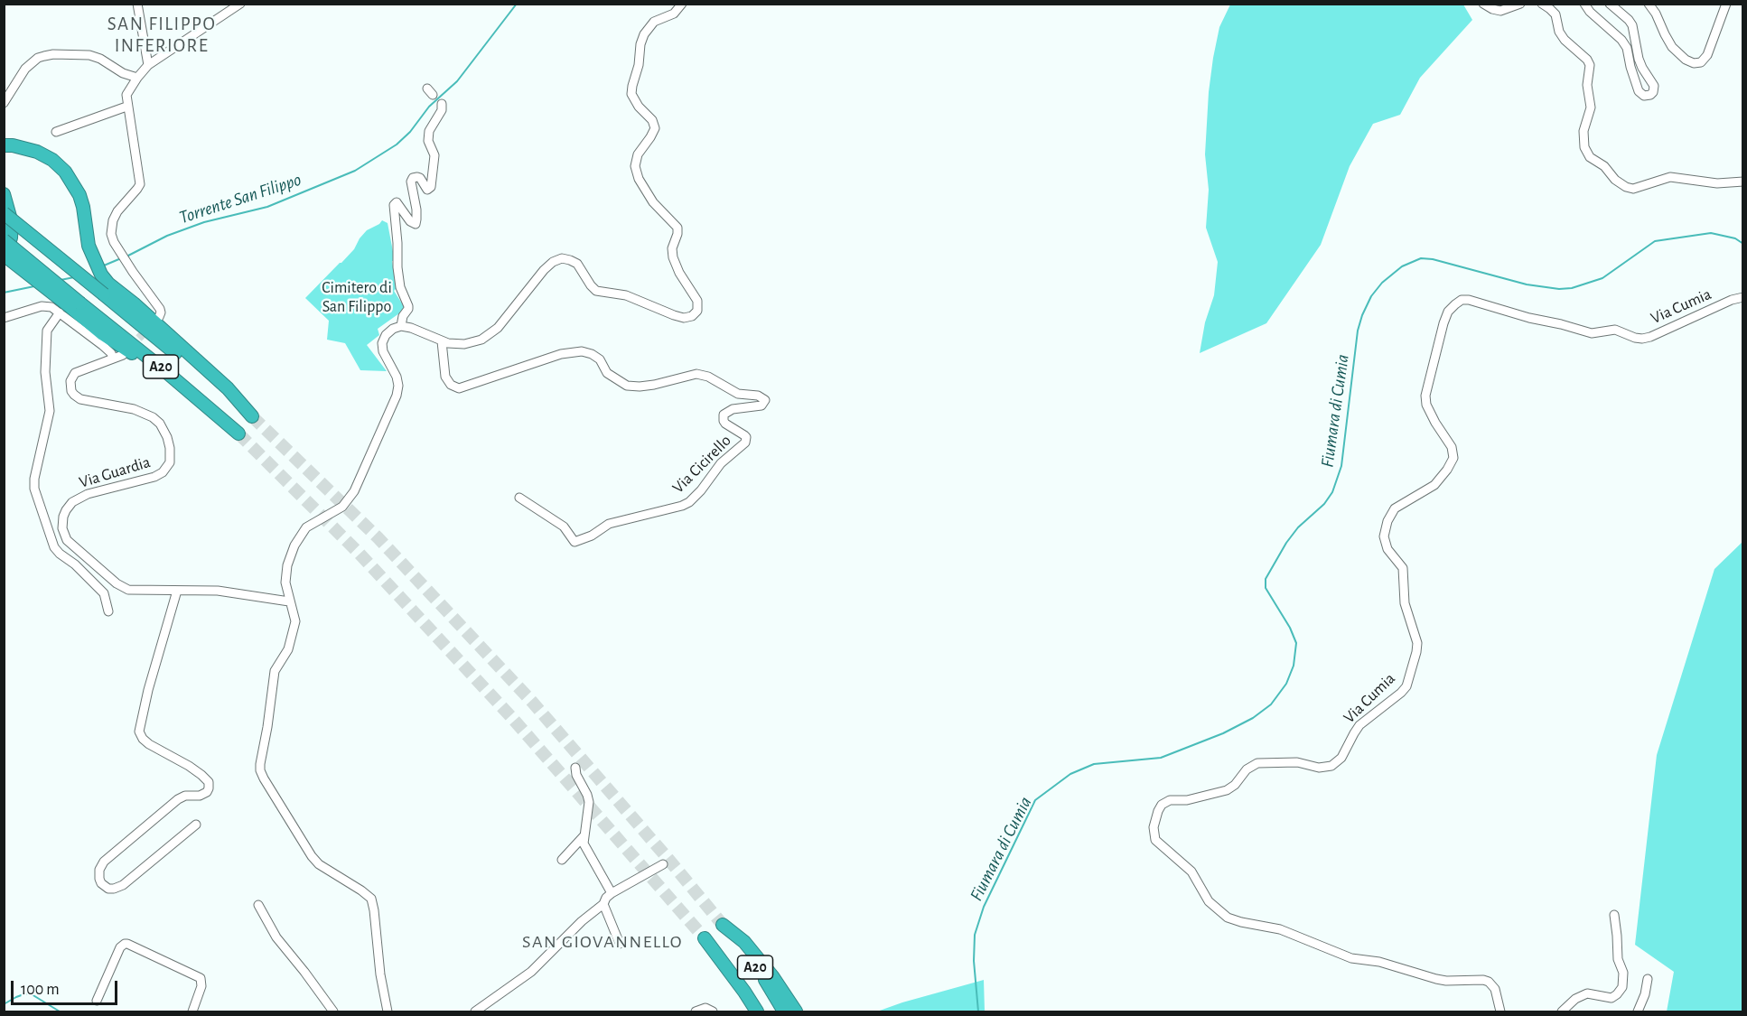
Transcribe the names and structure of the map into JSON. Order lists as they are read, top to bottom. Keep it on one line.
{"streets":{"highway":["A20"],"street":["Via Cumia","Via Cicirello","Via Guardia"]},"districts":["SAN FILIPPO INFERIORE","SAN GIOVANNELLO"],"water":["Torrente San Filippo","Fiumara di Cumia"],"parks":["Cimitero di San Filippo"],"scale_bar":"100 m"}
